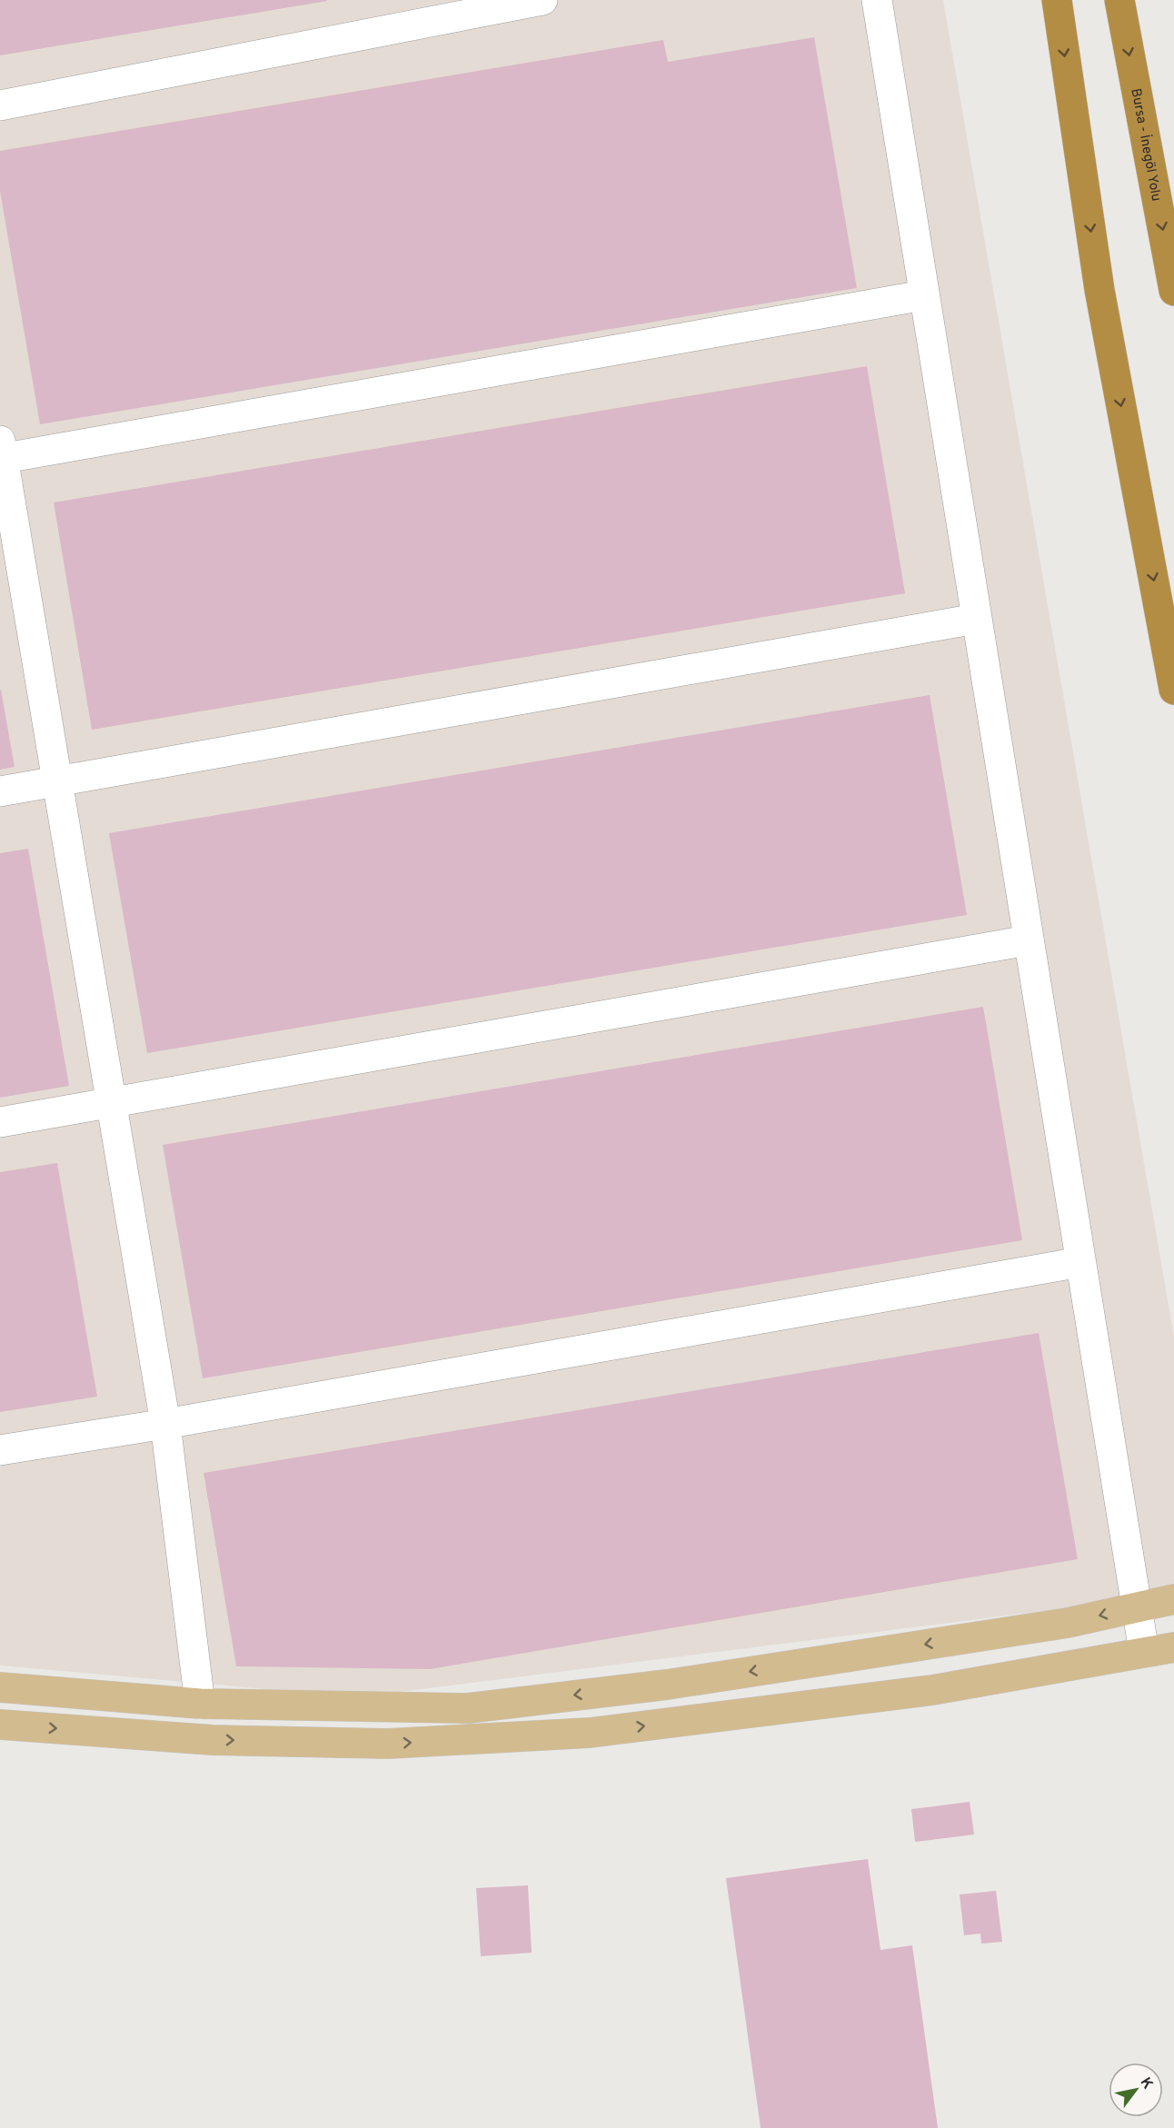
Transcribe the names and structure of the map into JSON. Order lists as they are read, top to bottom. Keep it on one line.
{"streets":{"highway":["Bursa - İnegöl Yolu"]},"north":"top right"}
